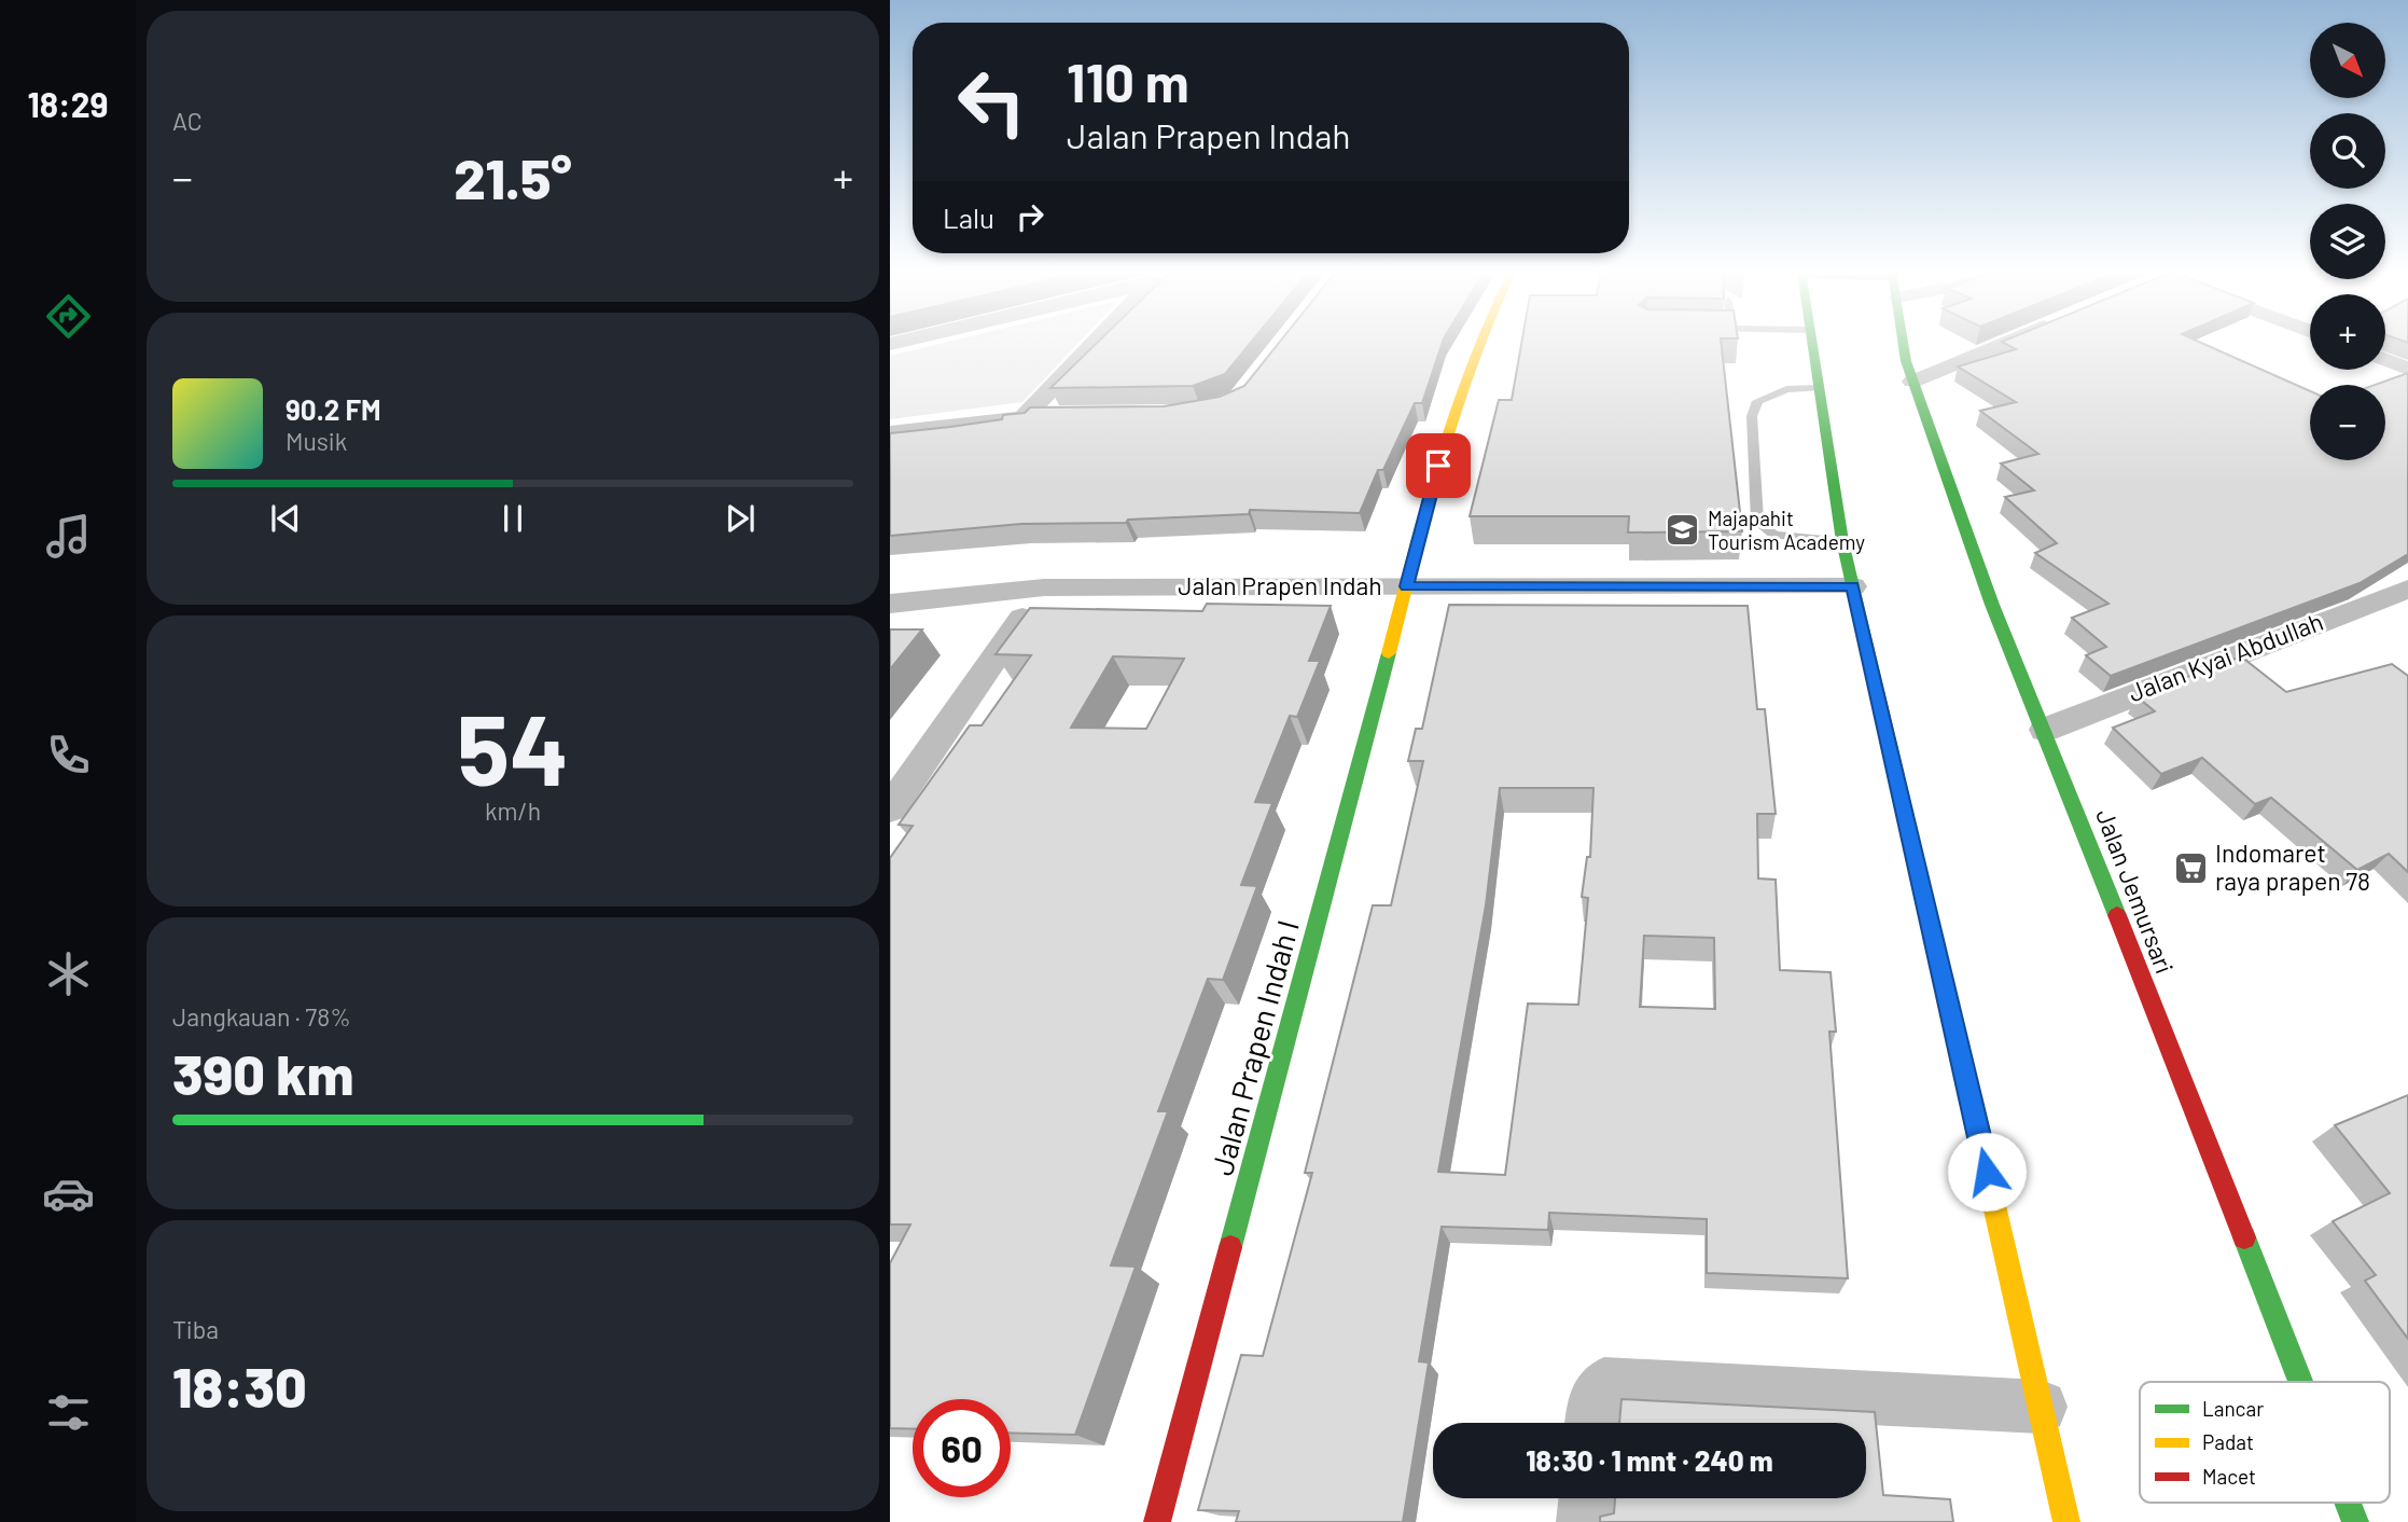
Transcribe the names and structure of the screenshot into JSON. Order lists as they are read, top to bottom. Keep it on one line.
{"streets":{"main road":["Jalan Jemursari","Jalan Prapen Indah I"],"street":["Jalan Prapen Indah","Jalan Kyai Abdullah"]},"crossings":[["Jalan Prapen Indah","Jalan Prapen Indah I"],["Jalan Kyai Abdullah","Jalan Jemursari"]],"places":{"school or university":["Majapahit Tourism Academy"],"supermarket":["Indomaret raya prapen 78"]},"legend":["Lancar","Padat","Macet"],"north":"bottom right","page":{"tabs":"18:29","tile":["AC",["54","km/h"],["Jangkauan · 78%","390 km"],["Tiba","18:30"]],"map_buttons":["+","−"],"turn":["110 m","Jalan Prapen Indah"],"heat":["−","21.5°","+"],"then":"Lalu","song":["90.2 FM","Musik"],"limit":"60","trip":"18:30 · 1 mnt · 240 m"}}
